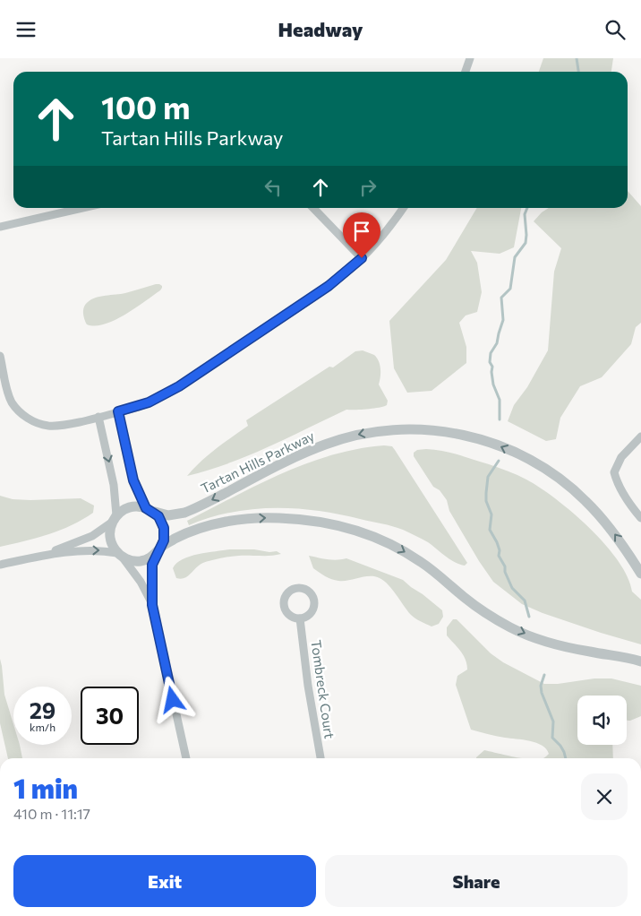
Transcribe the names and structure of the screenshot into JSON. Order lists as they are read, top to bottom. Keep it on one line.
{"streets":{"street":["Tartan Hills Parkway","Tombreck Court"]},"page":{"header":"Headway","turn":["100 m","Tartan Hills Parkway"],"speed":"29 km/h","limit":"30","heading":["1 min","410 m · 11:17"],"buttons":["Exit","Share"]}}
